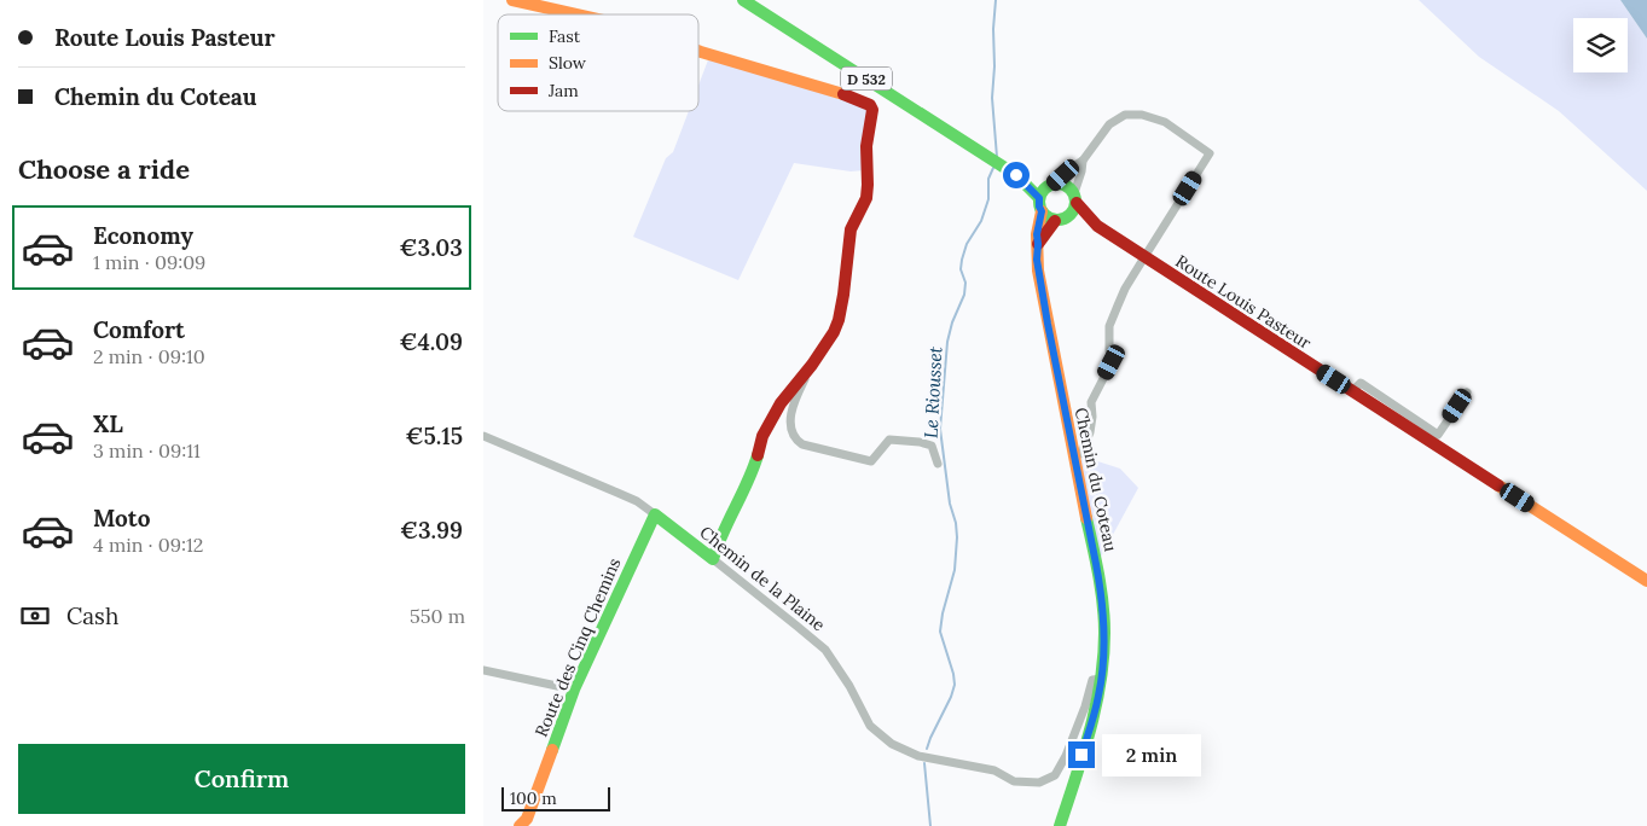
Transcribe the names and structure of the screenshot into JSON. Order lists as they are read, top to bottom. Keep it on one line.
{"streets":{"street":["D 532","Route Louis Pasteur","Chemin du Coteau","Chemin de la Plaine","Route des Cinq Chemins"]},"crossings":[["D 532","Route Louis Pasteur"],["D 532","Chemin du Coteau"],["Route Louis Pasteur","Chemin du Coteau"],["Chemin du Coteau","Chemin de la Plaine"],["Chemin de la Plaine","Route des Cinq Chemins"]],"water":["Le Riousset"],"legend":["Fast","Slow","Jam"],"scale_bar":"100 m","page":{"banner":["Route Louis Pasteur","Chemin du Coteau"],"heading":"Choose a ride","list":[{"name":"Economy","note":"1 min · 09:09","value":"€3.03"},{"name":"Comfort","note":"2 min · 09:10","value":"€4.09"},{"name":"XL","note":"3 min · 09:11","value":"€5.15"},{"name":"Moto","note":"4 min · 09:12","value":"€3.99"}],"pay":["Cash","550 m"],"buttons":"Confirm","bubble":"2 min","scale":"100 m"}}
